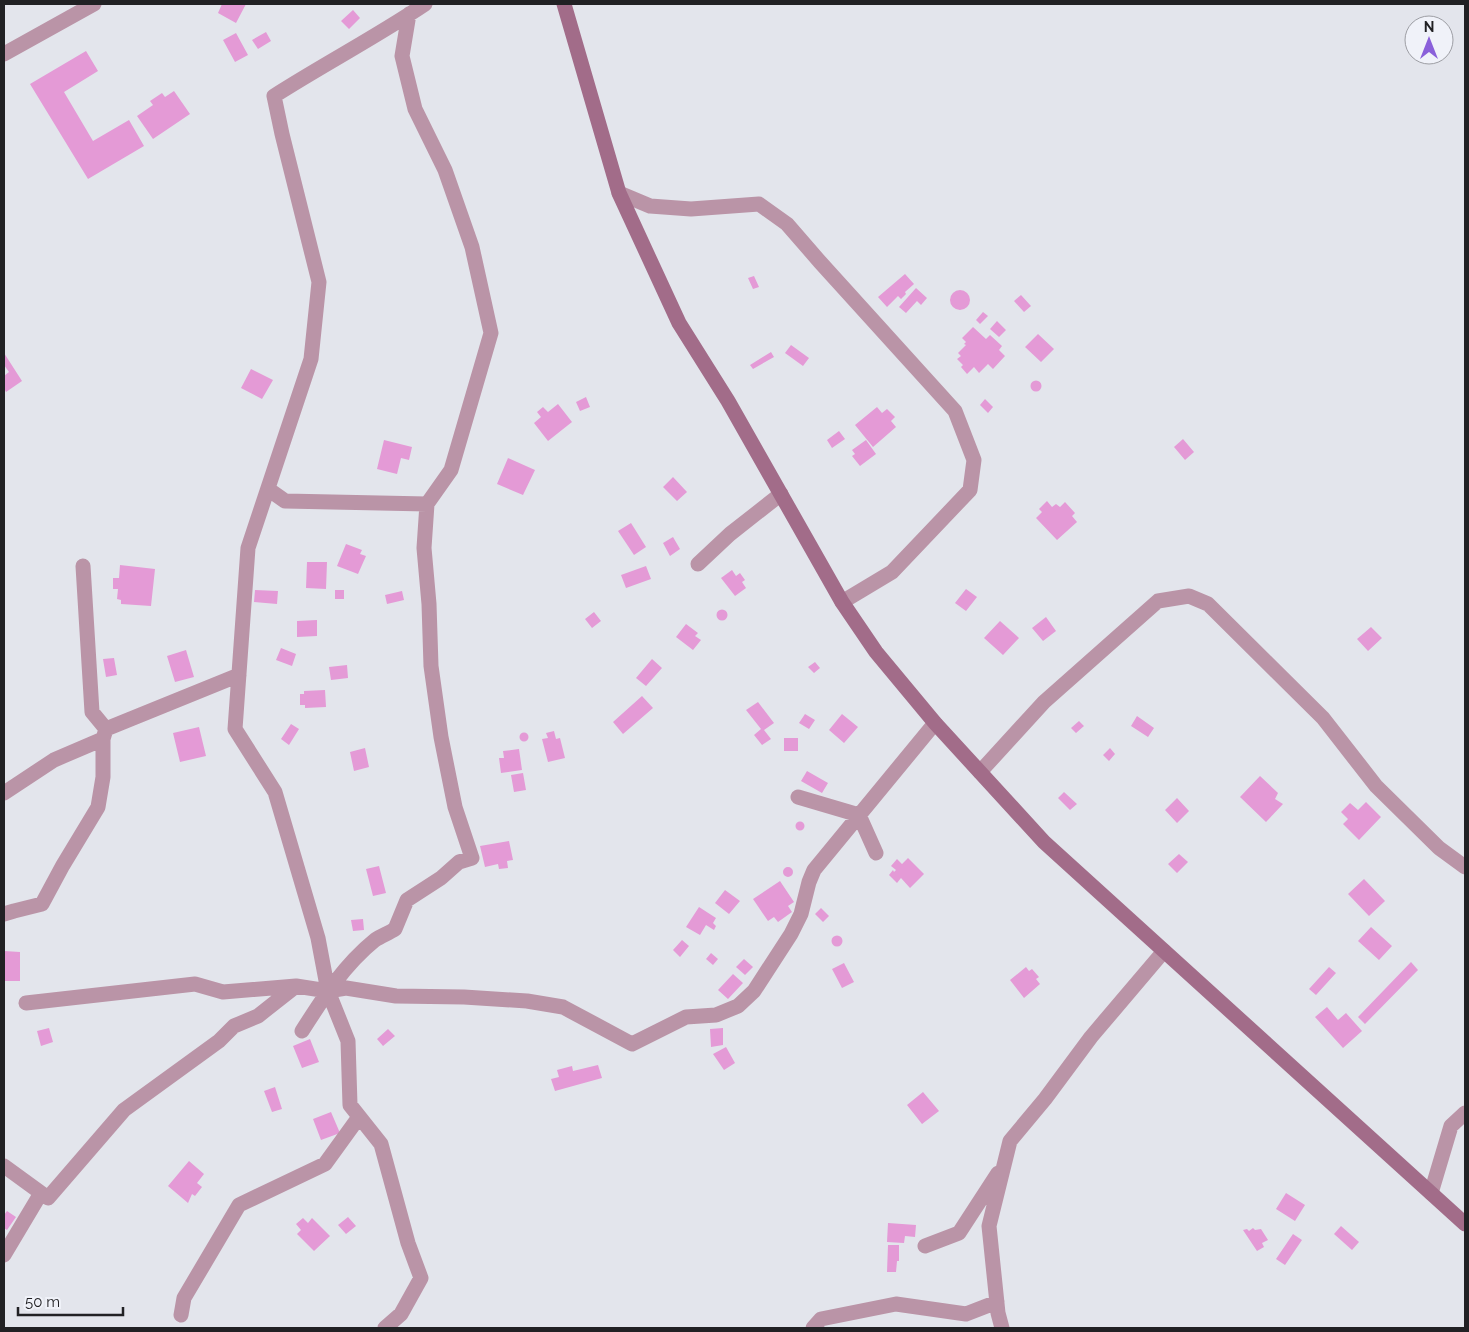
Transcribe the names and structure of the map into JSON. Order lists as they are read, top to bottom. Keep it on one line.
{"scale_bar":"50 m","north":"top"}
